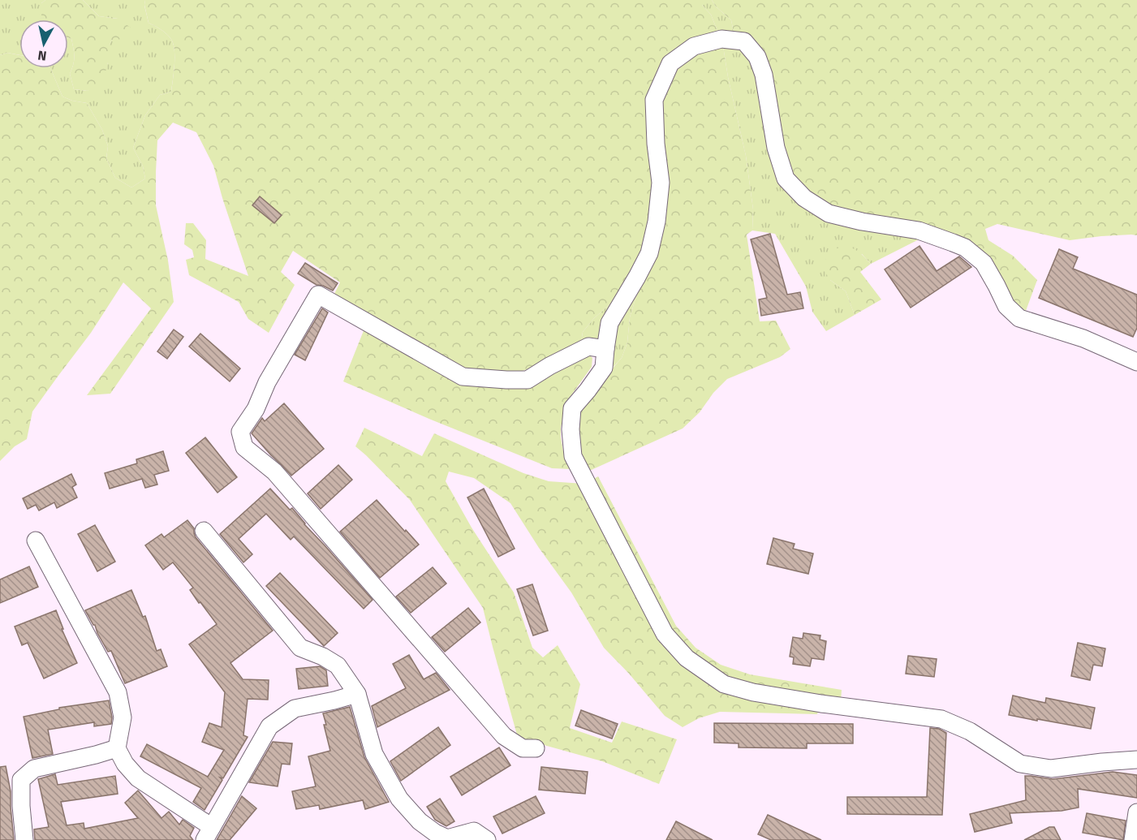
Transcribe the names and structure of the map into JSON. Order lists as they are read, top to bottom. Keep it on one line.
{"north":"bottom"}
